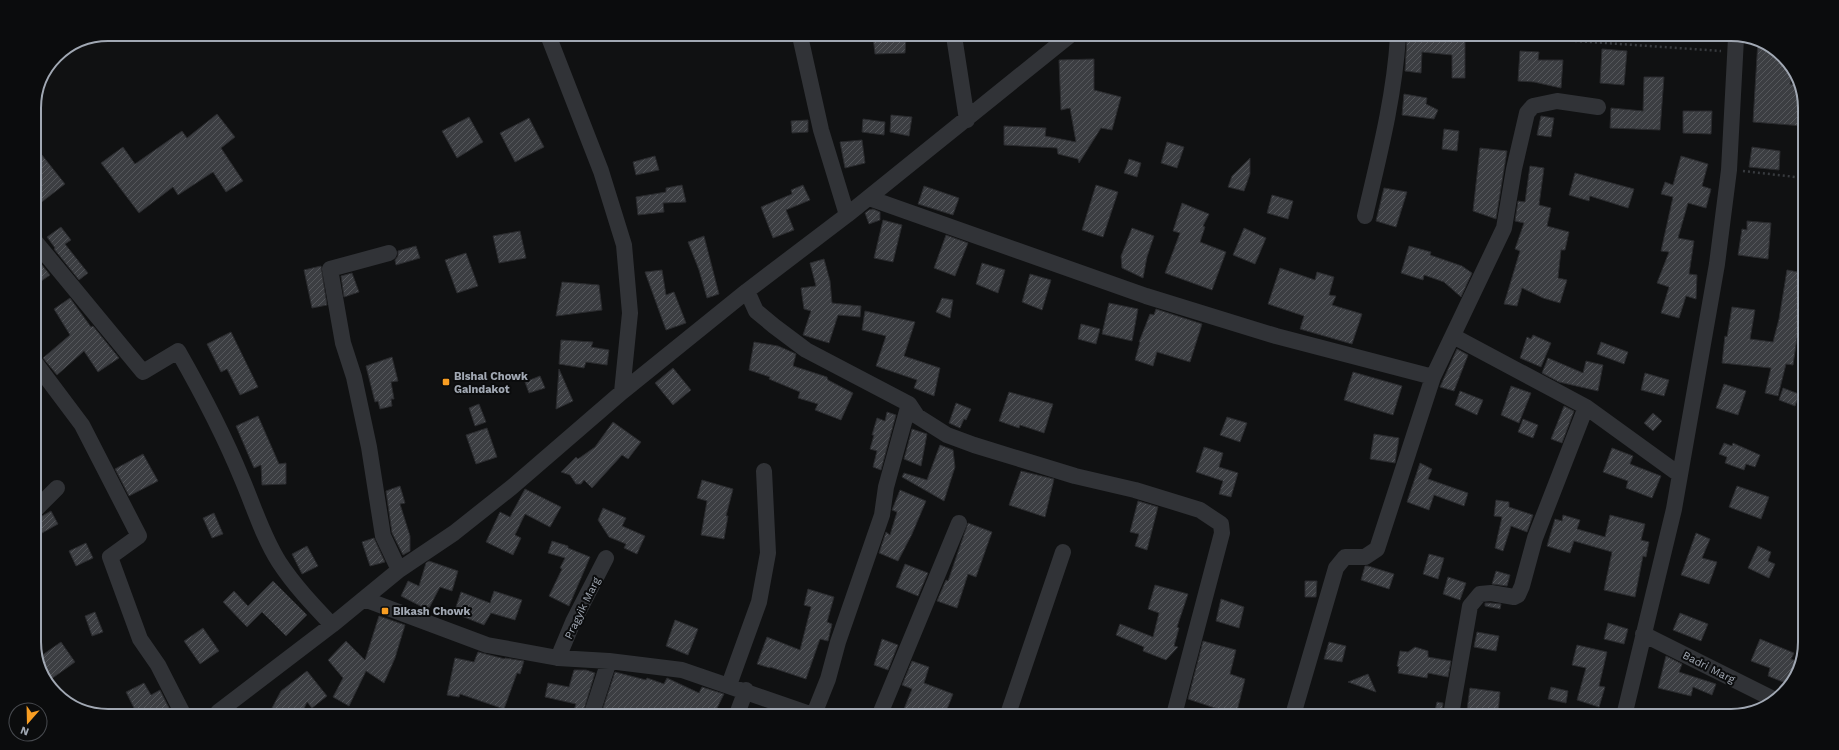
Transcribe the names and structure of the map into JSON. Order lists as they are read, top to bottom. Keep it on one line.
{"streets":{"street":["Pragyik Marg","Badri Marg"]},"places":{"transit":["Bishal Chowk Gaindakot","Bikash Chowk"]},"north":"bottom"}
